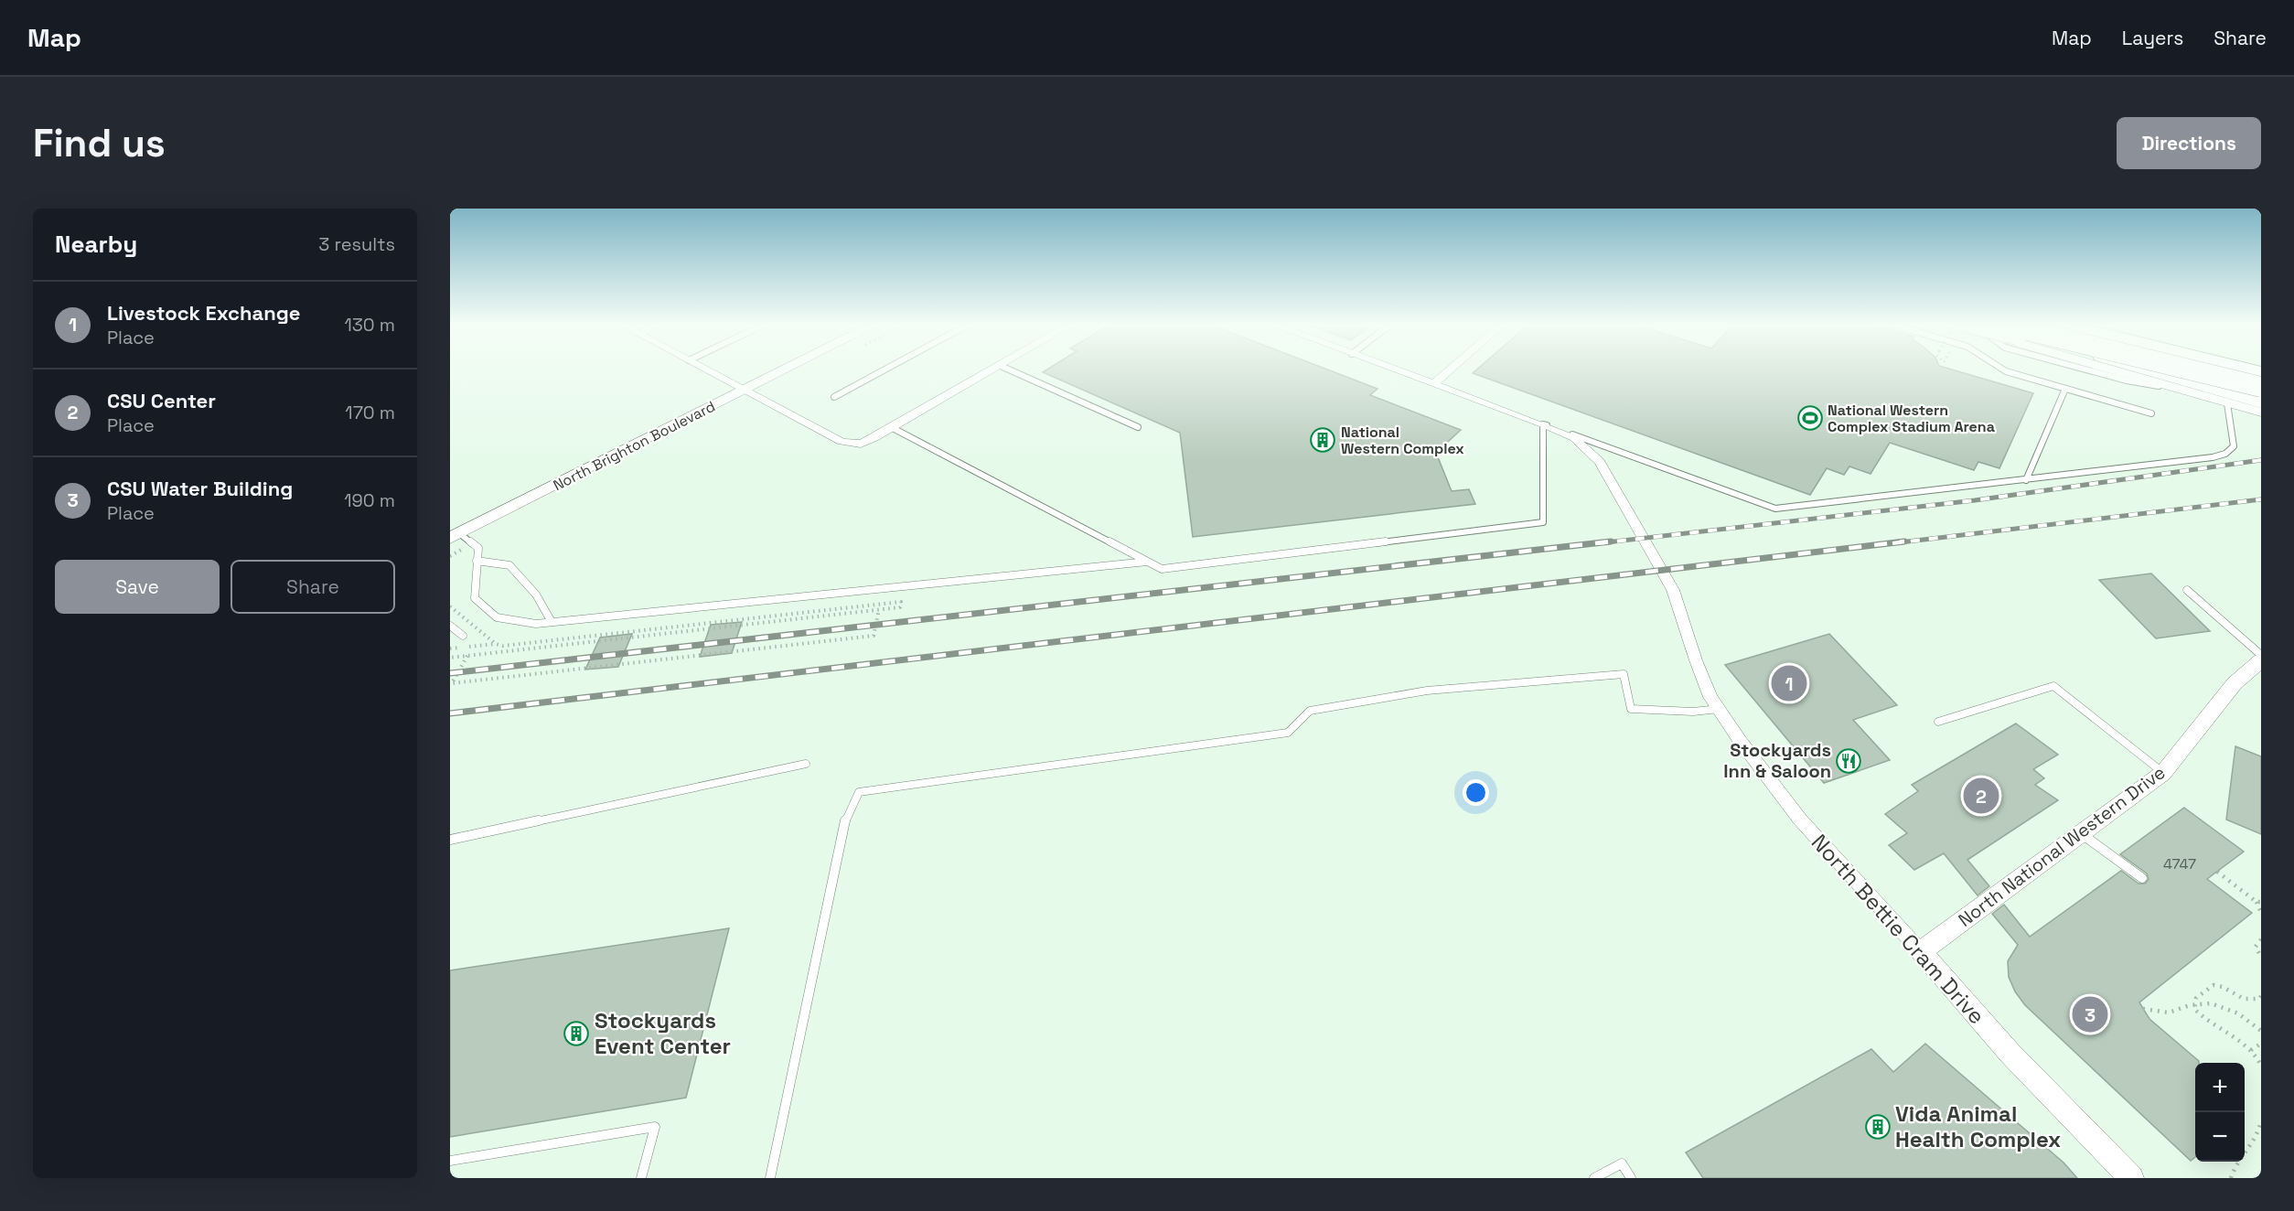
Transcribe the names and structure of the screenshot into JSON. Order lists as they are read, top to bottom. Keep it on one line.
{"streets":{"main road":["North Brighton Boulevard"],"street":["North National Western Drive","North Bettie Cram Drive"]},"crossings":[["North National Western Drive","North Bettie Cram Drive"]],"places":{"sports":["National Western Complex Stadium Arena"],"building":["National Western Complex","Stockyards Event Center","Vida Animal Health Complex"],"restaurant":["Stockyards Inn & Saloon"]},"house_numbers":["4747"],"page":{"header":"Map","nav":["Map","Layers","Share"],"buttons":["Directions",["Save","Share"]],"title":"Find us","heading":["Nearby","3 results"],"list":[{"mark":"1","name":"Livestock Exchange","note":"Place","value":"130 m"},{"mark":"2","name":"CSU Center","note":"Place","value":"170 m"},{"mark":"3","name":"CSU Water Building","note":"Place","value":"190 m"}],"pins":["1","2","3"],"map_buttons":["+","−"]}}
